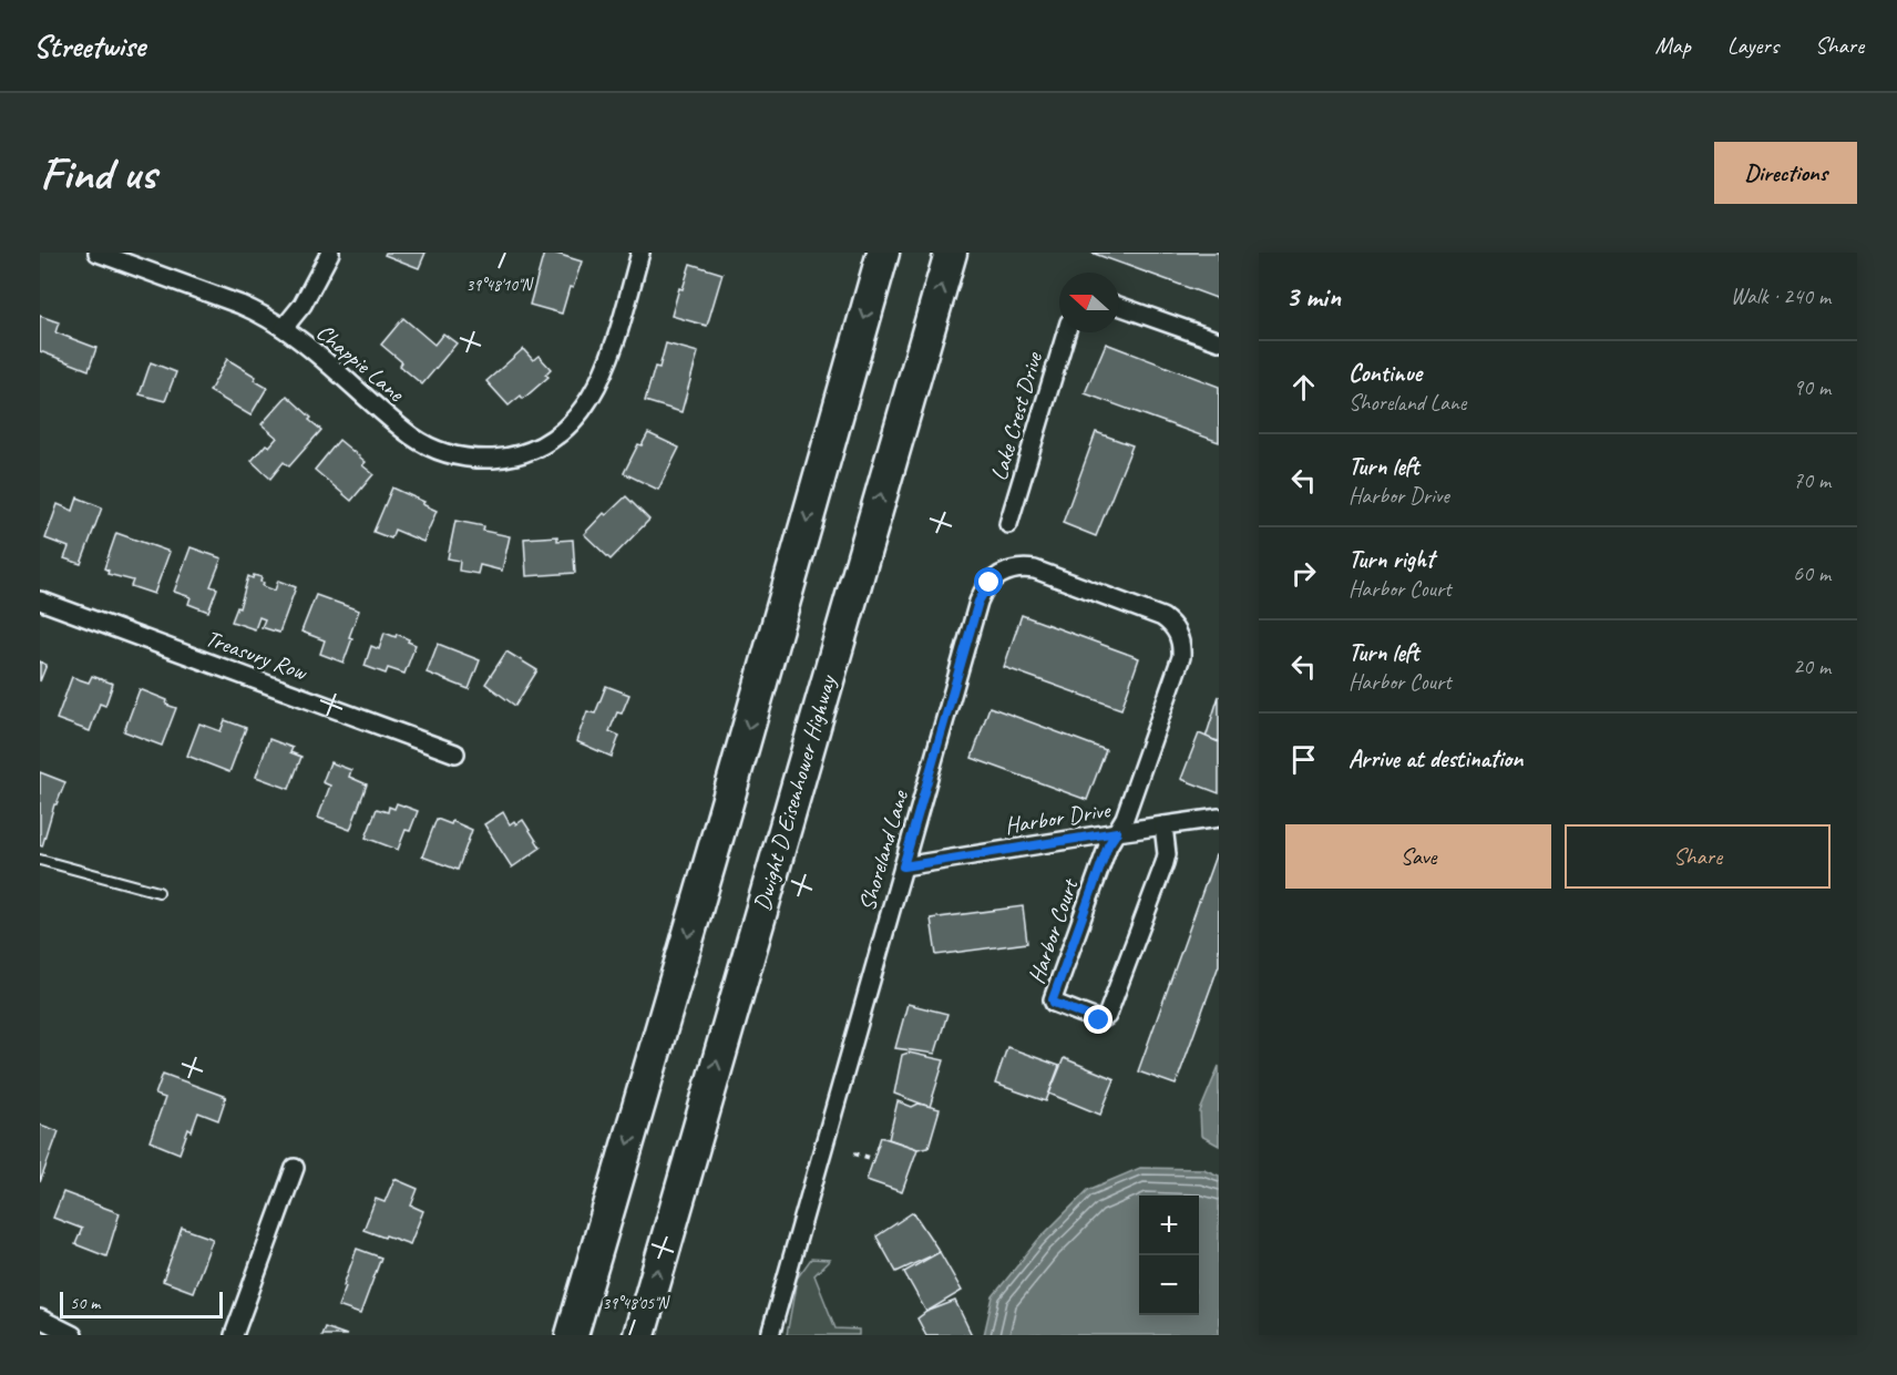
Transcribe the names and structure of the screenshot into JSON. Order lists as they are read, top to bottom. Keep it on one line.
{"streets":{"highway":["Dwight D Eisenhower Highway"],"street":["Chappie Lane","Lake Crest Drive","Treasury Row","Harbor Drive","Shoreland Lane","Harbor Court"]},"crossings":[["Harbor Drive","Shoreland Lane"],["Harbor Drive","Harbor Court"],["Shoreland Lane","Harbor Court"]],"scale_bar":"50 m","north":"left","page":{"header":"Streetwise","nav":["Map","Layers","Share"],"buttons":["Directions",["Save","Share"]],"title":"Find us","heading":["3 min","Walk · 240 m"],"list":[["Continue","Shoreland Lane","90 m"],["Turn left","Harbor Drive","70 m"],["Turn right","Harbor Court","60 m"],["Turn left","Harbor Court","20 m"],"Arrive at destination"],"map_buttons":["+","−"],"scale":"50 m"},"coordinates":["39°48'10\"N","39°48'05\"N"]}
